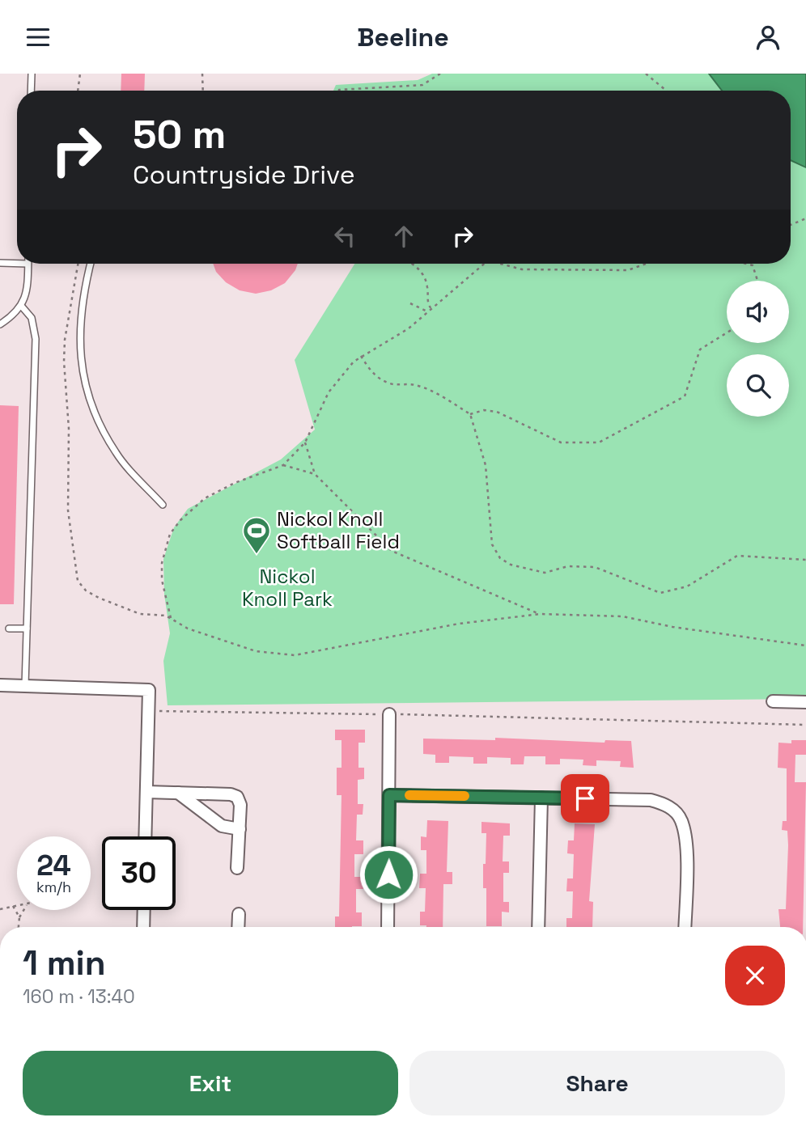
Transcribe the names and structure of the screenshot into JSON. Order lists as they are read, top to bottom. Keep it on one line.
{"parks":["Nickol Knoll Park"],"places":{"sports":["Nickol Knoll Softball Field"]},"page":{"header":"Beeline","turn":["50 m","Countryside Drive"],"speed":"24 km/h","limit":"30","heading":["1 min","160 m · 13:40"],"buttons":["Exit","Share"]}}
